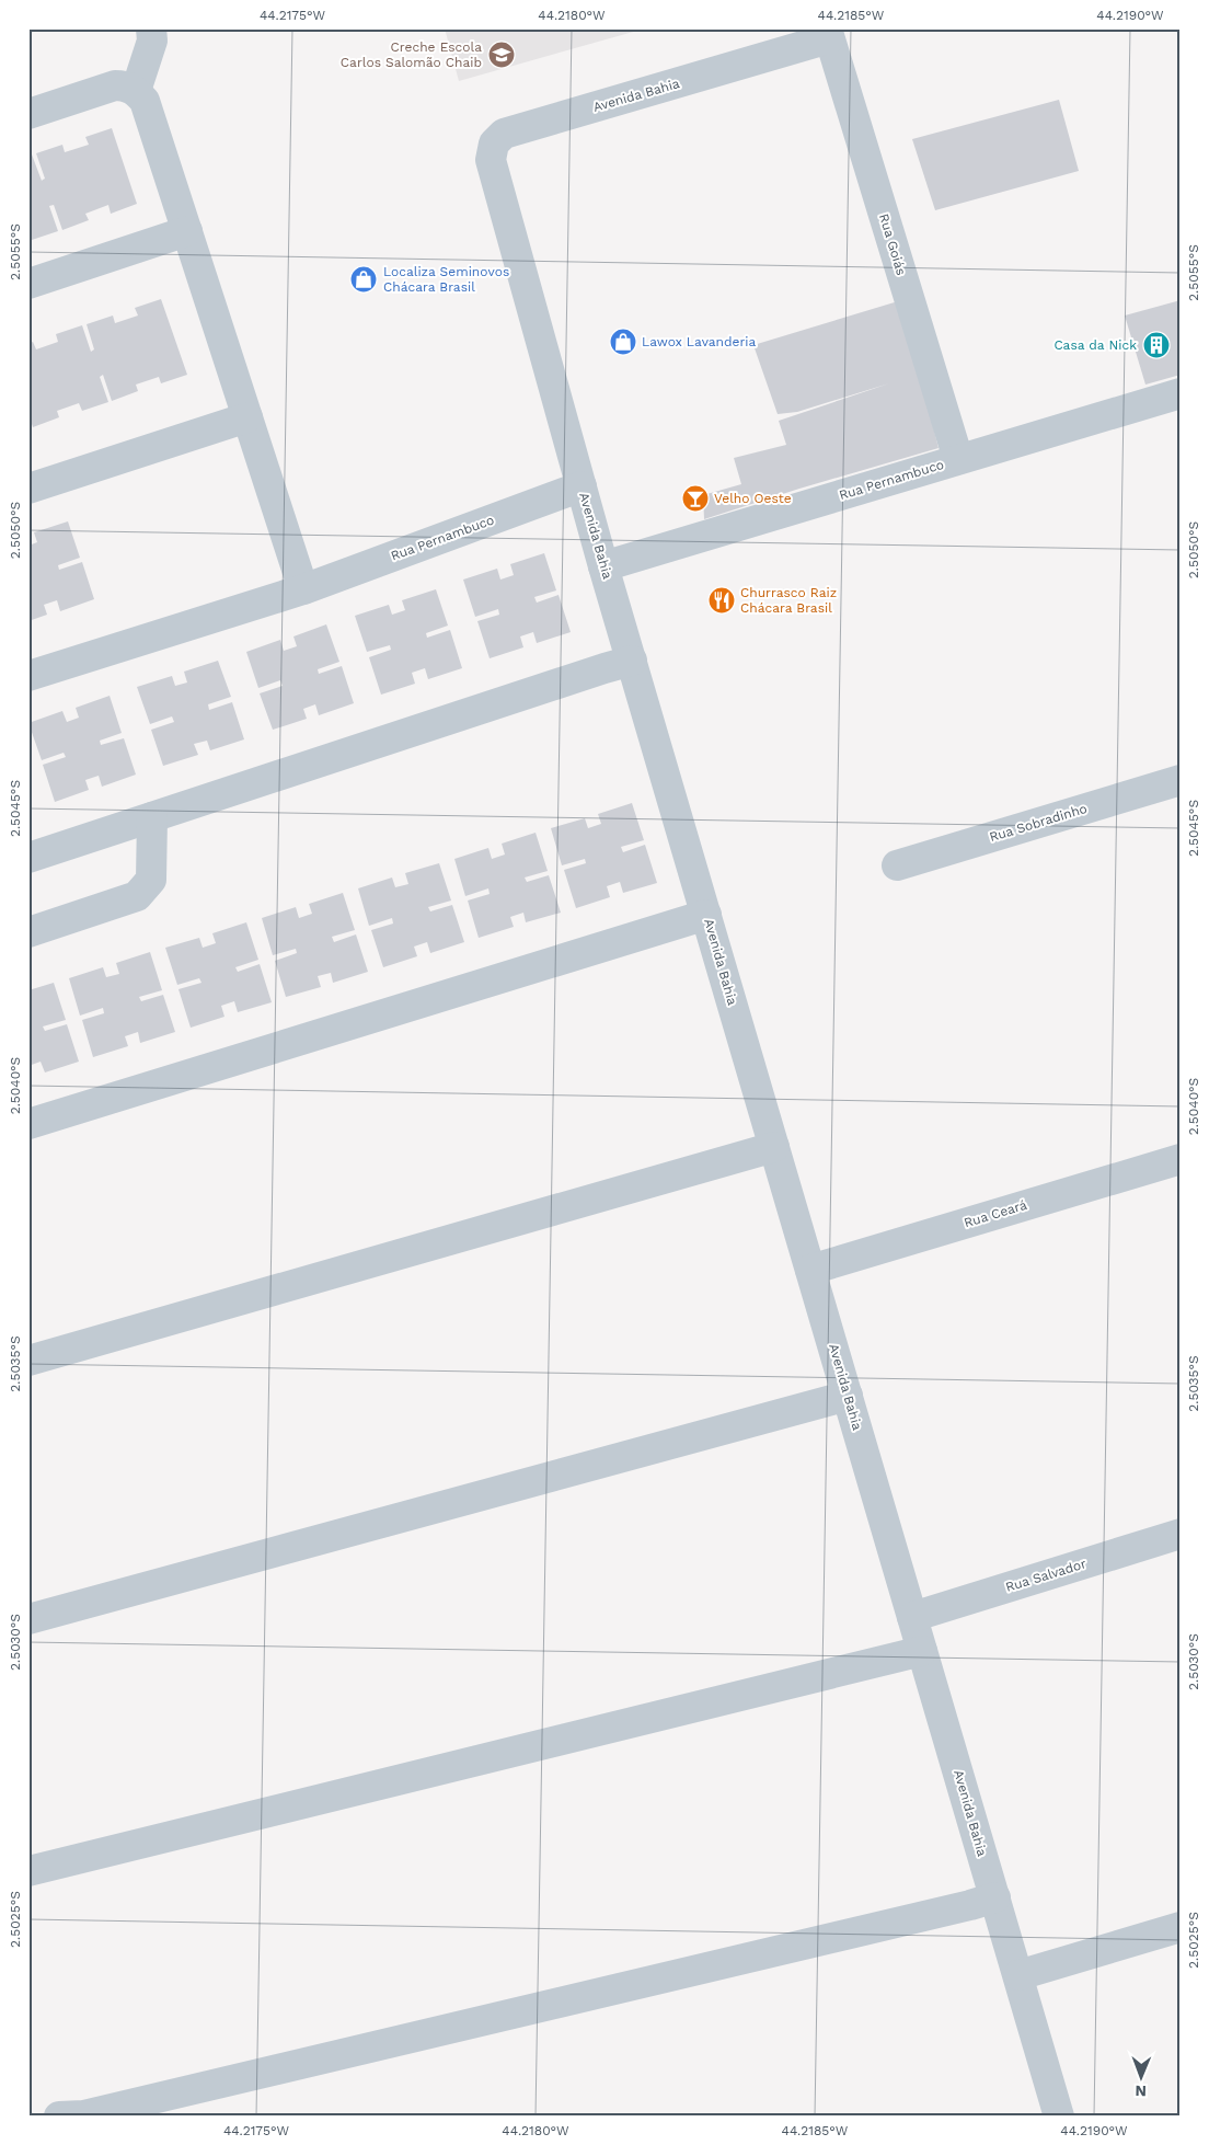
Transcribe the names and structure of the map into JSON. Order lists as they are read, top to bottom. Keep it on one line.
{"streets":{"street":["Avenida Bahia","Rua Goiás","Rua Pernambuco","Rua Sobradinho","Rua Ceará","Rua Salvador"]},"crossings":[["Avenida Bahia","Rua Goiás"],["Avenida Bahia","Rua Pernambuco"],["Avenida Bahia","Rua Ceará"],["Avenida Bahia","Rua Salvador"],["Rua Goiás","Rua Pernambuco"]],"places":{"school or university":["Creche Escola Carlos Salomão Chaib"],"shop":["Localiza Seminovos Chácara Brasil","Lawox Lavanderia"],"building":["Casa da Nick"],"bar":["Velho Oeste"],"restaurant":["Churrasco Raiz Chácara Brasil"]},"north":"bottom","coordinates":["44.2175°W","44.2180°W","44.2185°W","44.2190°W","2.5055°S","2.5050°S","2.5045°S","2.5040°S","2.5035°S","2.5030°S","2.5025°S"]}
